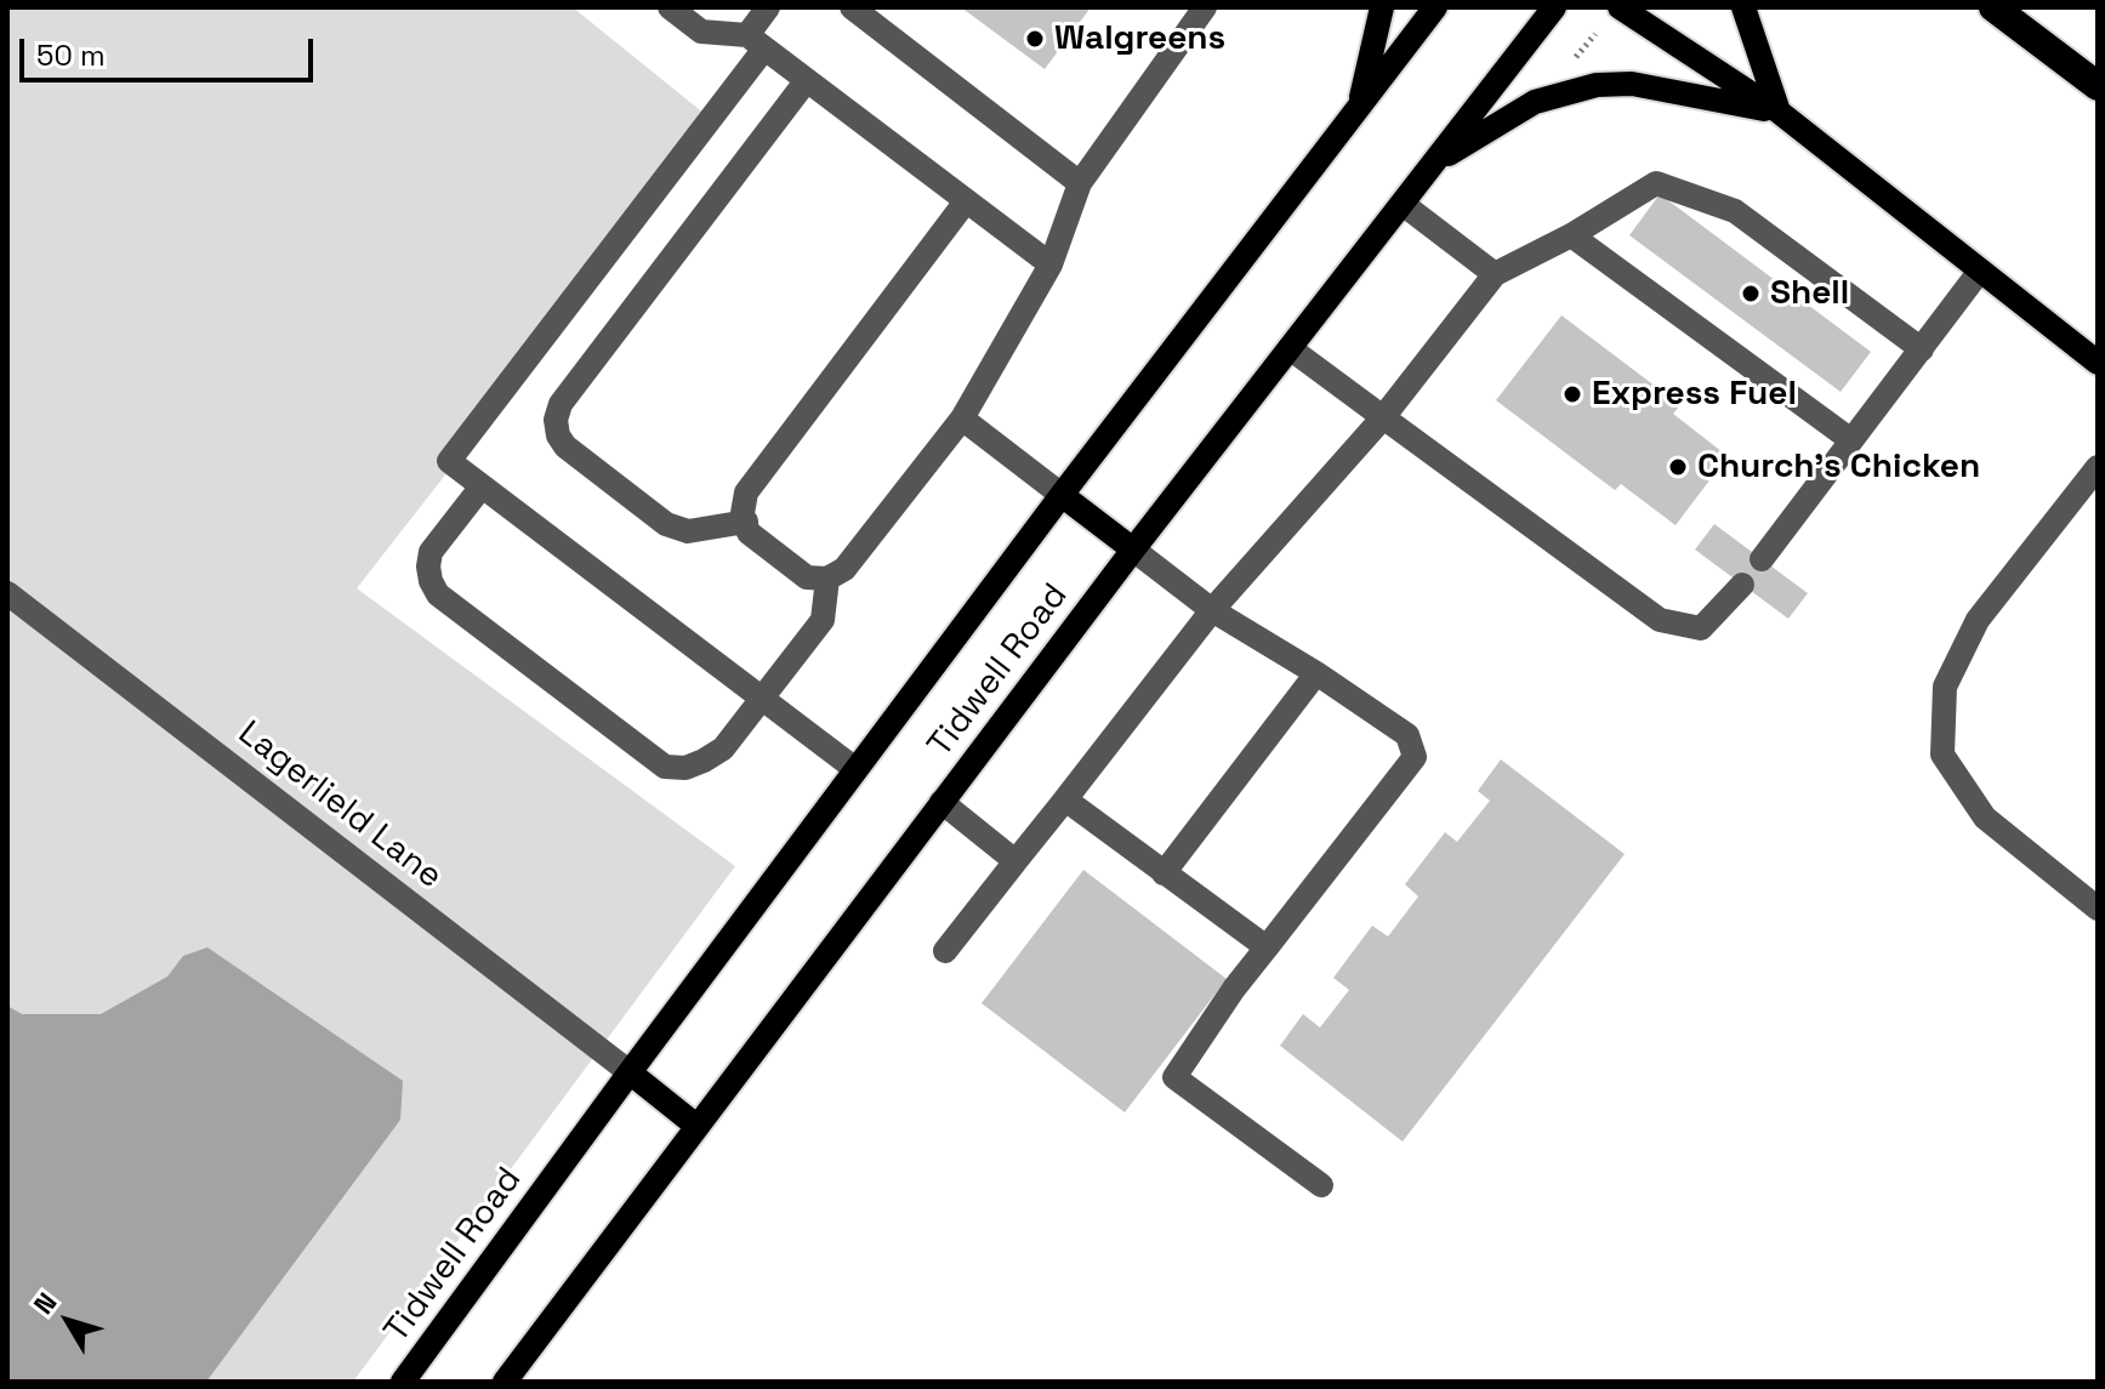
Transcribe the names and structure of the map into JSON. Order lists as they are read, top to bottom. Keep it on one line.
{"streets":{"main road":["Tidwell Road"],"street":["Lagerlield Lane"]},"crossings":[["Tidwell Road","Lagerlield Lane"]],"places":["Walgreens","Shell","Express Fuel","Church's Chicken"],"scale_bar":"50 m","north":"top left"}
